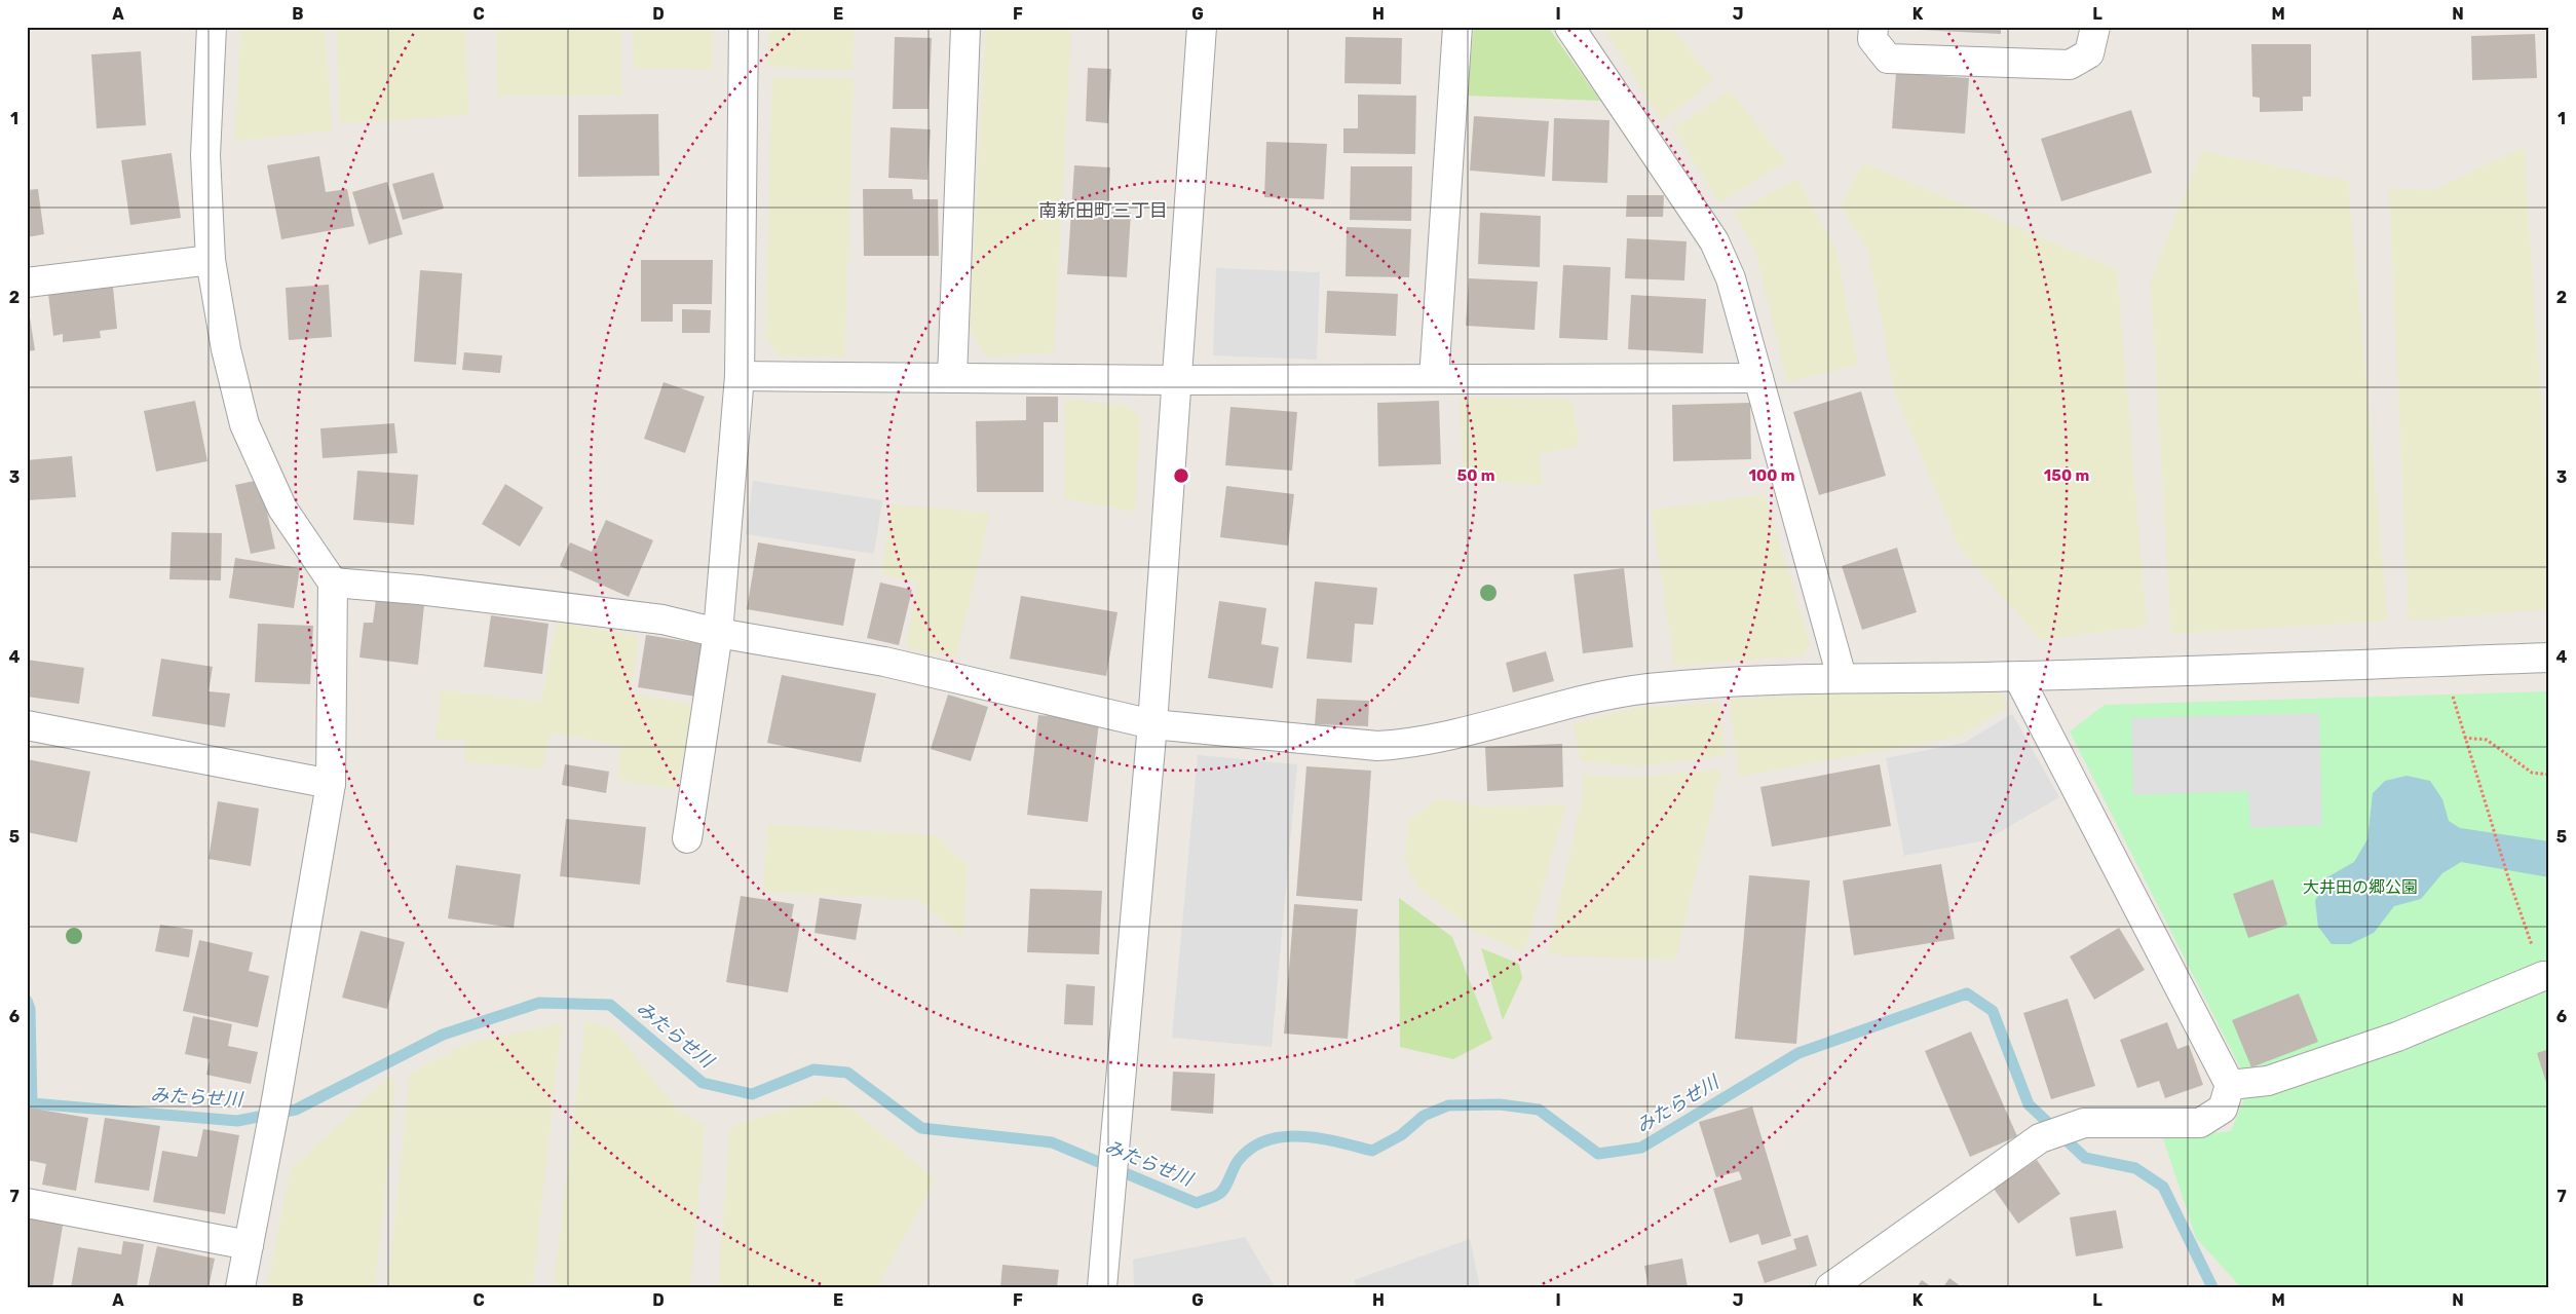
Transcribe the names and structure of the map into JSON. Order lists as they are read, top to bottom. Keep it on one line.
{"districts":["南新田町三丁目"],"water":["みたらせ川"],"parks":["大井田の郷公園"],"grid":{"columns":["A","B","C","D","E","F","G","H","I","J","K","L","M","N"],"rows":["1","2","3","4","5","6","7"]},"rings":["50 m","100 m","150 m"]}
